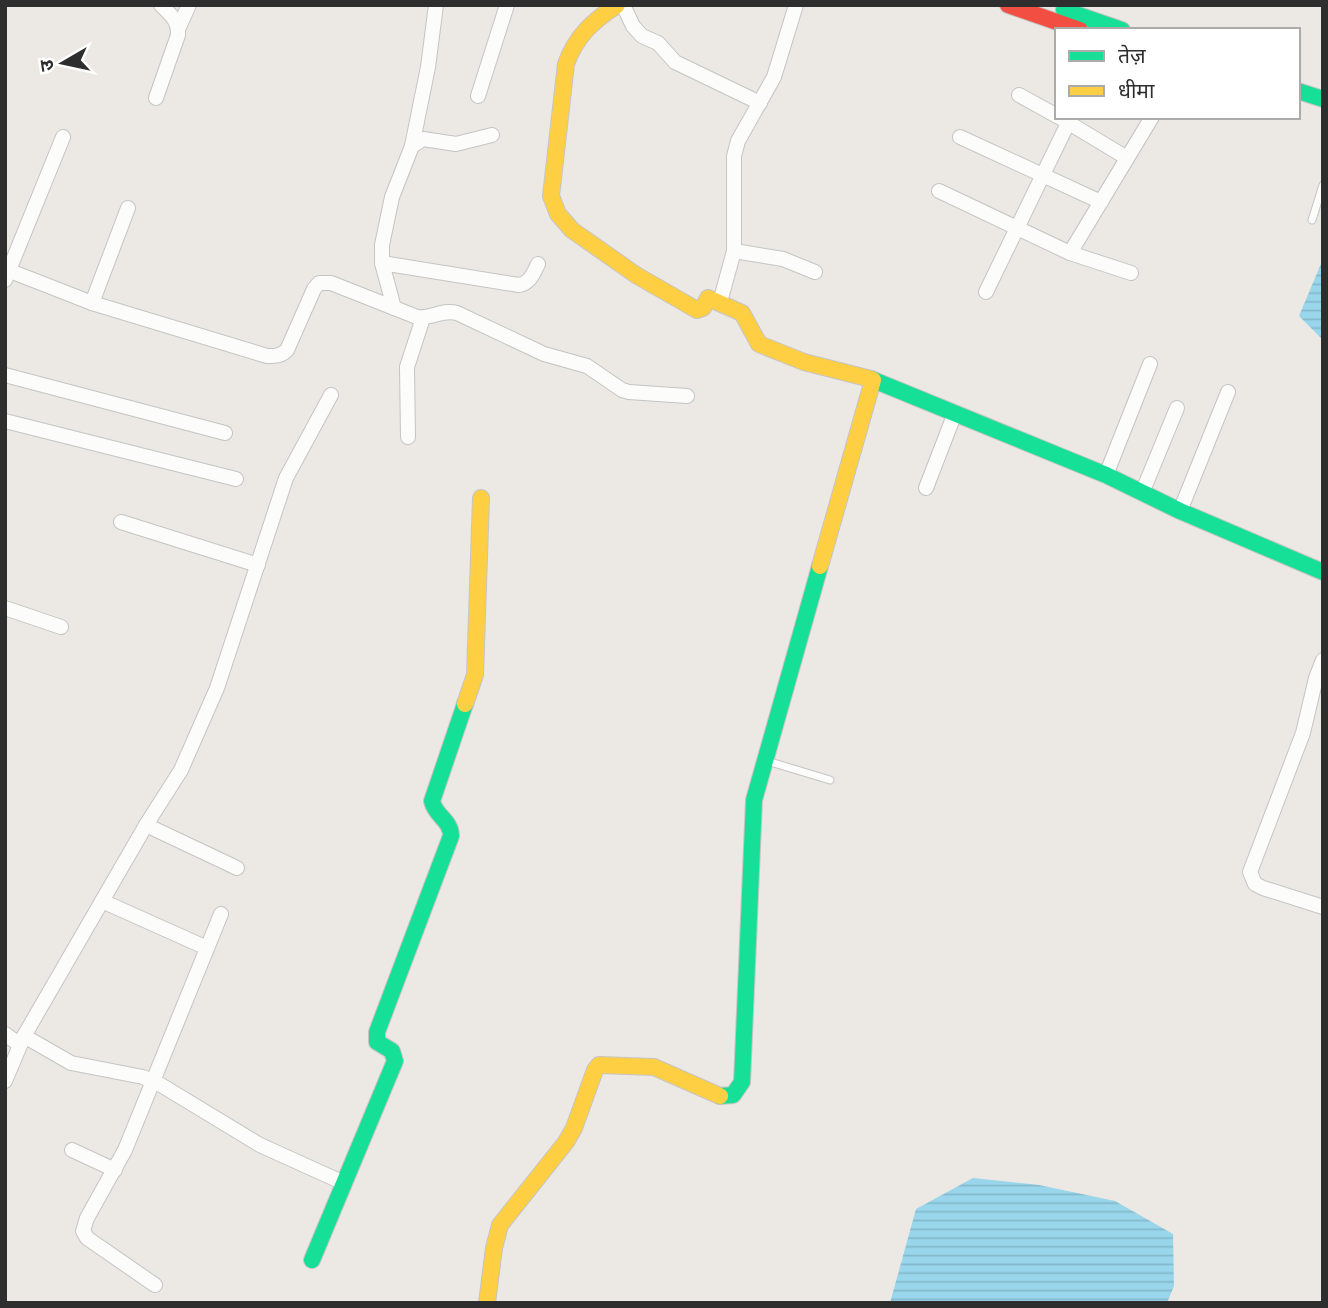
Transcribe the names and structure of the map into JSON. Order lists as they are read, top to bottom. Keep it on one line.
{"legend":["तेज़","धीमा"],"north":"left"}
